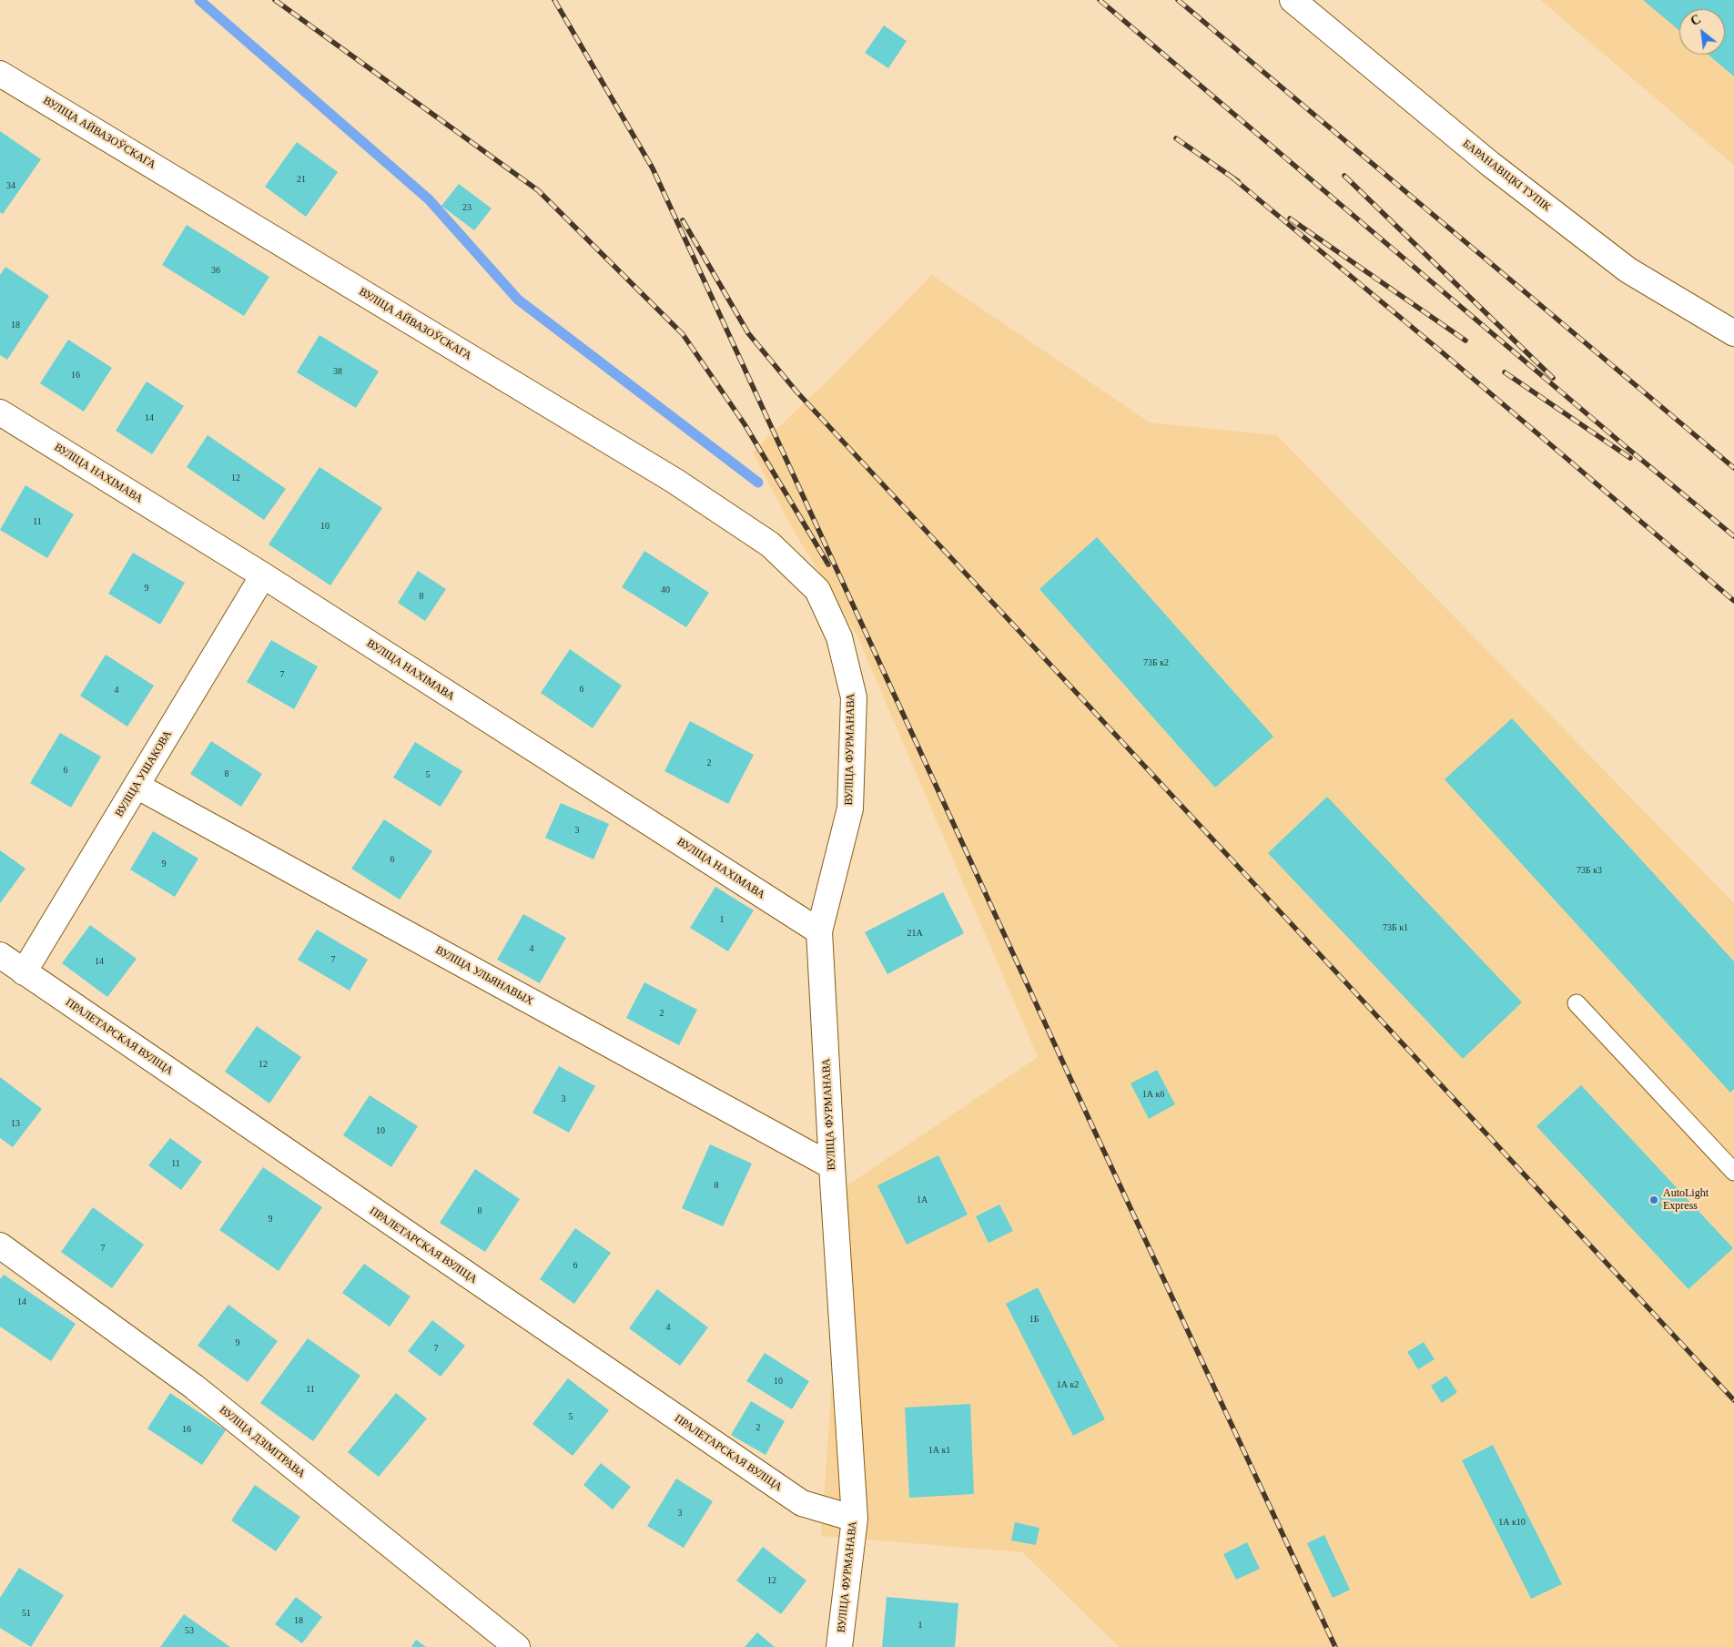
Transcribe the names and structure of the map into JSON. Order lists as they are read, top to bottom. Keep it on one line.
{"streets":{"street":["ВУЛІЦА АЙВАЗОЎСКАГА","БАРАНАВІЦКІ ТУПІК","ВУЛІЦА НАХІМАВА","ВУЛІЦА ФУРМАНАВА","ВУЛІЦА УШАКОВА","ВУЛІЦА УЛЬЯНАВЫХ","ПРАЛЕТАРСКАЯ ВУЛІЦА","ВУЛІЦА ДЗІМІТРАВА"]},"crossings":[["ВУЛІЦА АЙВАЗОЎСКАГА","ВУЛІЦА ФУРМАНАВА"],["ВУЛІЦА НАХІМАВА","ВУЛІЦА ФУРМАНАВА"],["ВУЛІЦА НАХІМАВА","ВУЛІЦА УШАКОВА"],["ВУЛІЦА ФУРМАНАВА","ВУЛІЦА УЛЬЯНАВЫХ"],["ВУЛІЦА ФУРМАНАВА","ПРАЛЕТАРСКАЯ ВУЛІЦА"],["ВУЛІЦА УШАКОВА","ВУЛІЦА УЛЬЯНАВЫХ"],["ВУЛІЦА УШАКОВА","ПРАЛЕТАРСКАЯ ВУЛІЦА"]],"places":["AutoLight Express"],"house_numbers":["21","34","23","36","18","38","16","14","12","11","10","9","40","8","73Б к2","7","6","4","2","6","8","5","3","6","9","73Б к3","1","73Б к1","21А","4","7","14","2","12","1А к6","3","13","10","11","8","1А","8","9","7","6","14","1Б","4","9","7","10","1А к2","11","5","2","16","1А к1","3","1А к10","12","51","18","1","53"],"north":"top left"}
